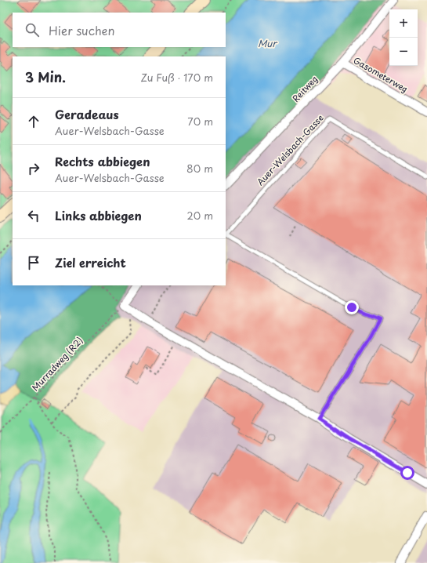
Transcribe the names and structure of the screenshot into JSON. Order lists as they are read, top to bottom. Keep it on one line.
{"streets":{"street":["Gasometerweg","Reitweg"],"lane":["Auer-Welsbach-Gasse"],"path":["Murradweg (R2)"]},"crossings":[["Gasometerweg","Reitweg"]],"water":["Mur"],"page":{"map_buttons":["+","−"],"search":"Hier suchen","heading":["3 Min.","Zu Fuß · 170 m"],"list":[["Geradeaus","Auer-Welsbach-Gasse","70 m"],["Rechts abbiegen","Auer-Welsbach-Gasse","80 m"],["Links abbiegen","20 m"],"Ziel erreicht"]}}
